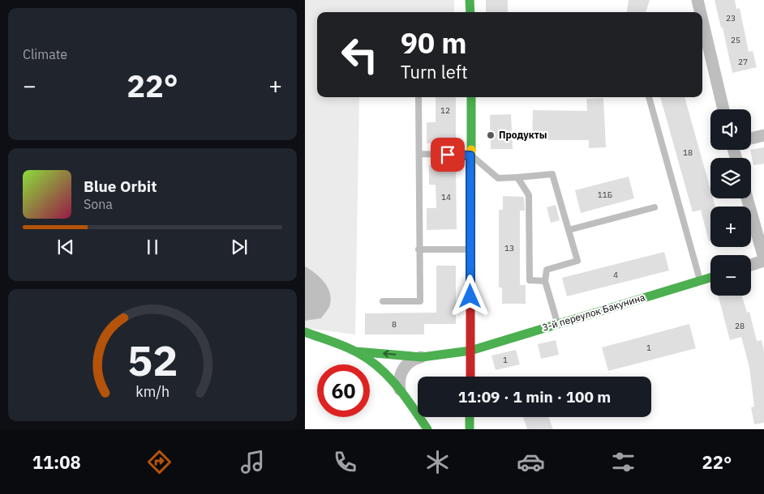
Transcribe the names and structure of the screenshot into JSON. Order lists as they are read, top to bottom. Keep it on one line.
{"streets":{"street":["3-й переулок Бакунина"]},"places":["Продукты"],"house_numbers":["23","25","27","12","18","11Б","14","13","4","8","28","1","1"],"page":{"tile":"Climate","turn":["90 m","Turn left"],"heat":["−","22°","+"],"map_buttons":["+","−"],"song":["Blue Orbit","Sona"],"limit":"60","trip":"11:09 · 1 min · 100 m","tabs":["11:08","22°"],"gauge":["52","km/h"]}}
